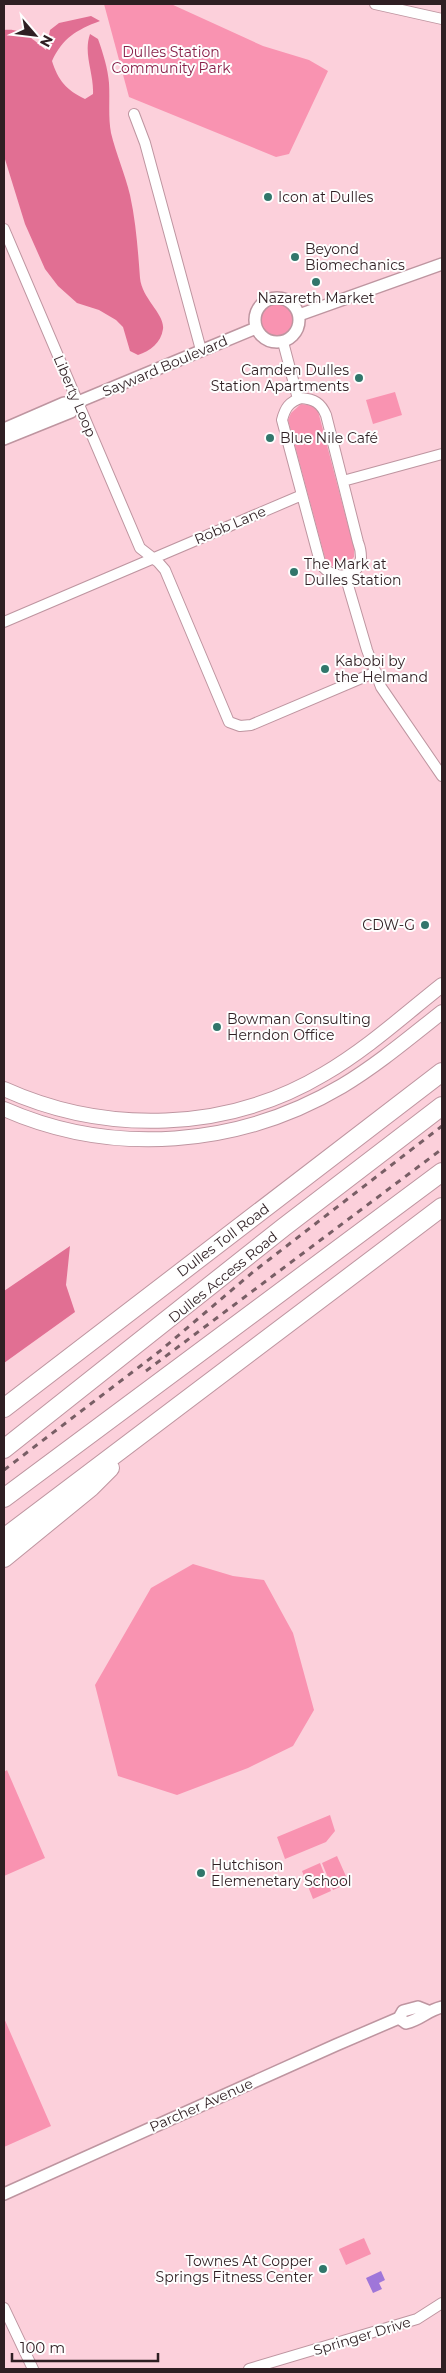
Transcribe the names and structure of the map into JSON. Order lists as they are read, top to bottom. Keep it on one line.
{"streets":{"highway":["Dulles Toll Road","Dulles Access Road"],"street":["Sayward Boulevard","Liberty Loop","Robb Lane","Parcher Avenue","Springer Drive"]},"crossings":[["Sayward Boulevard","Liberty Loop"],["Liberty Loop","Robb Lane"]],"parks":["Dulles Station Community Park"],"places":["Icon at Dulles","Beyond Biomechanics","Nazareth Market","Camden Dulles Station Apartments","Blue Nile Café","The Mark at Dulles Station","Kabobi by the Helmand","CDW-G","Bowman Consulting Herndon Office","Hutchison Elemenetary School","Townes At Copper Springs Fitness Center"],"scale_bar":"100 m","north":"bottom right"}
